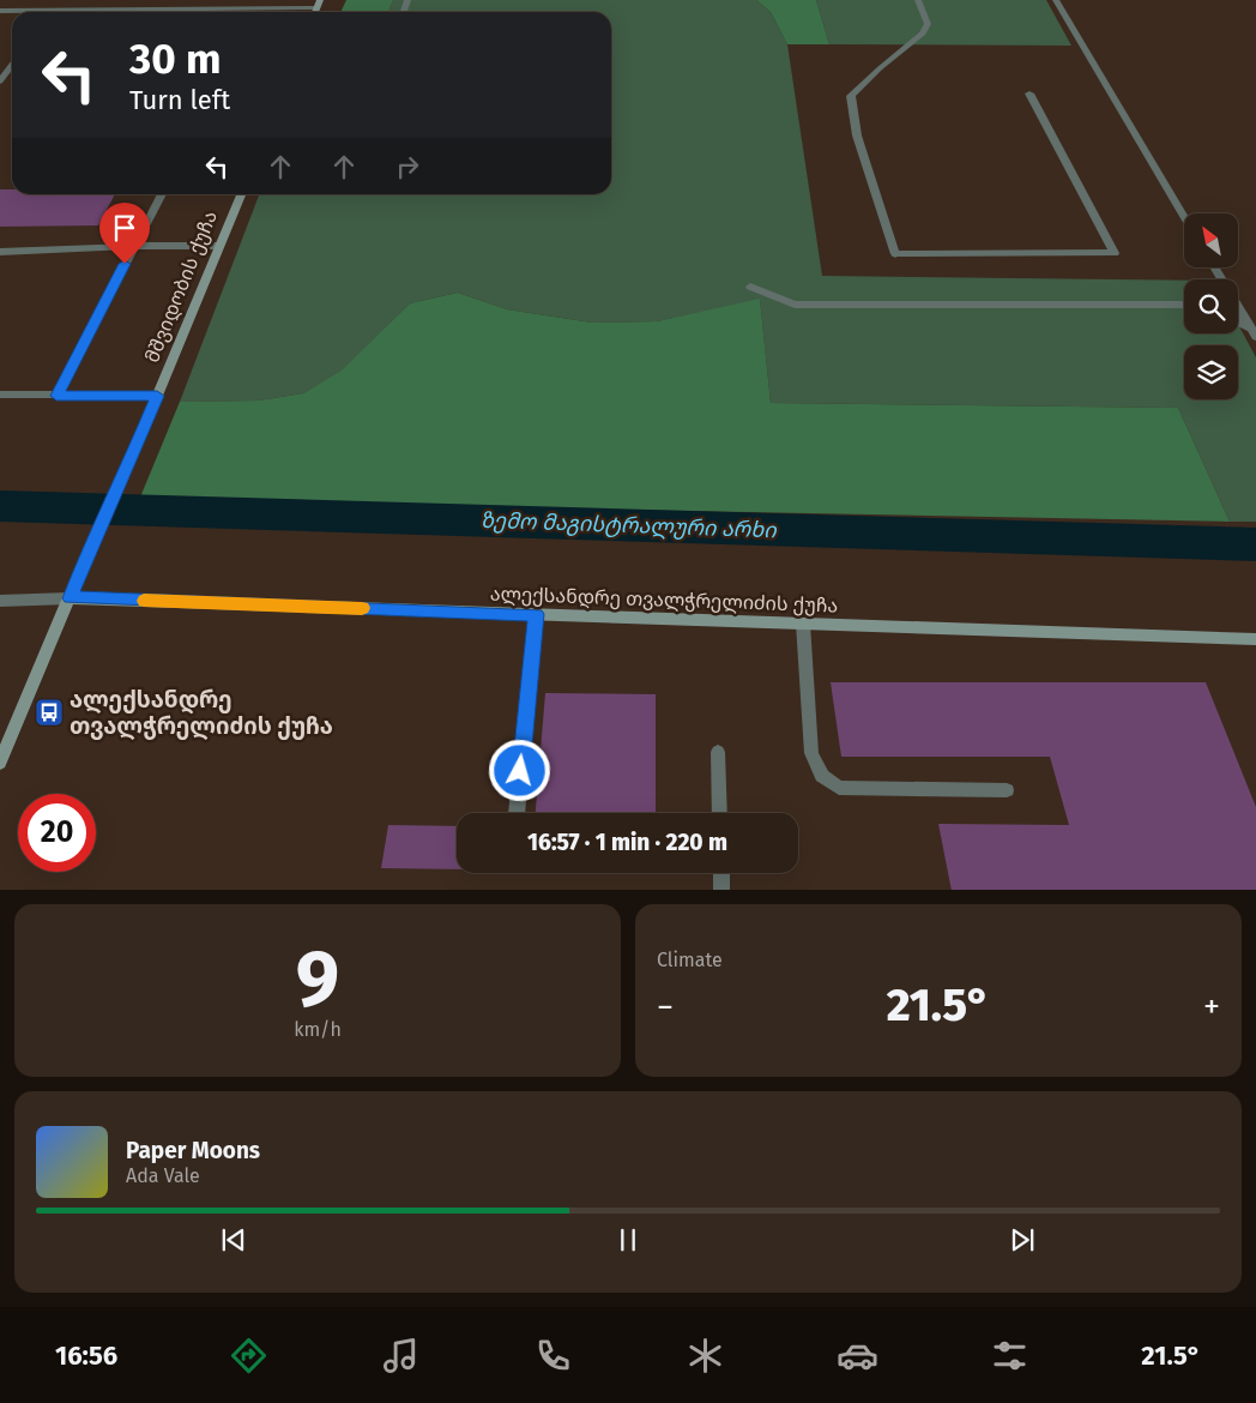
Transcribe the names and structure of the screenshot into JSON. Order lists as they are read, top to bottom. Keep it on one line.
{"streets":{"street":["მშვიდობის ქუჩა","ალექსანდრე თვალჭრელიძის ქუჩა"]},"crossings":[["მშვიდობის ქუჩა","ალექსანდრე თვალჭრელიძის ქუჩა"]],"water":["ზემო მაგისტრალური არხი"],"places":{"bus stop":["ალექსანდრე თვალჭრელიძის ქუჩა"]},"north":"top left","page":{"turn":["30 m","Turn left"],"limit":"20","trip":"16:57 · 1 min · 220 m","tile":[["9","km/h"],"Climate"],"heat":["−","21.5°","+"],"song":["Paper Moons","Ada Vale"],"tabs":["16:56","21.5°"]}}
